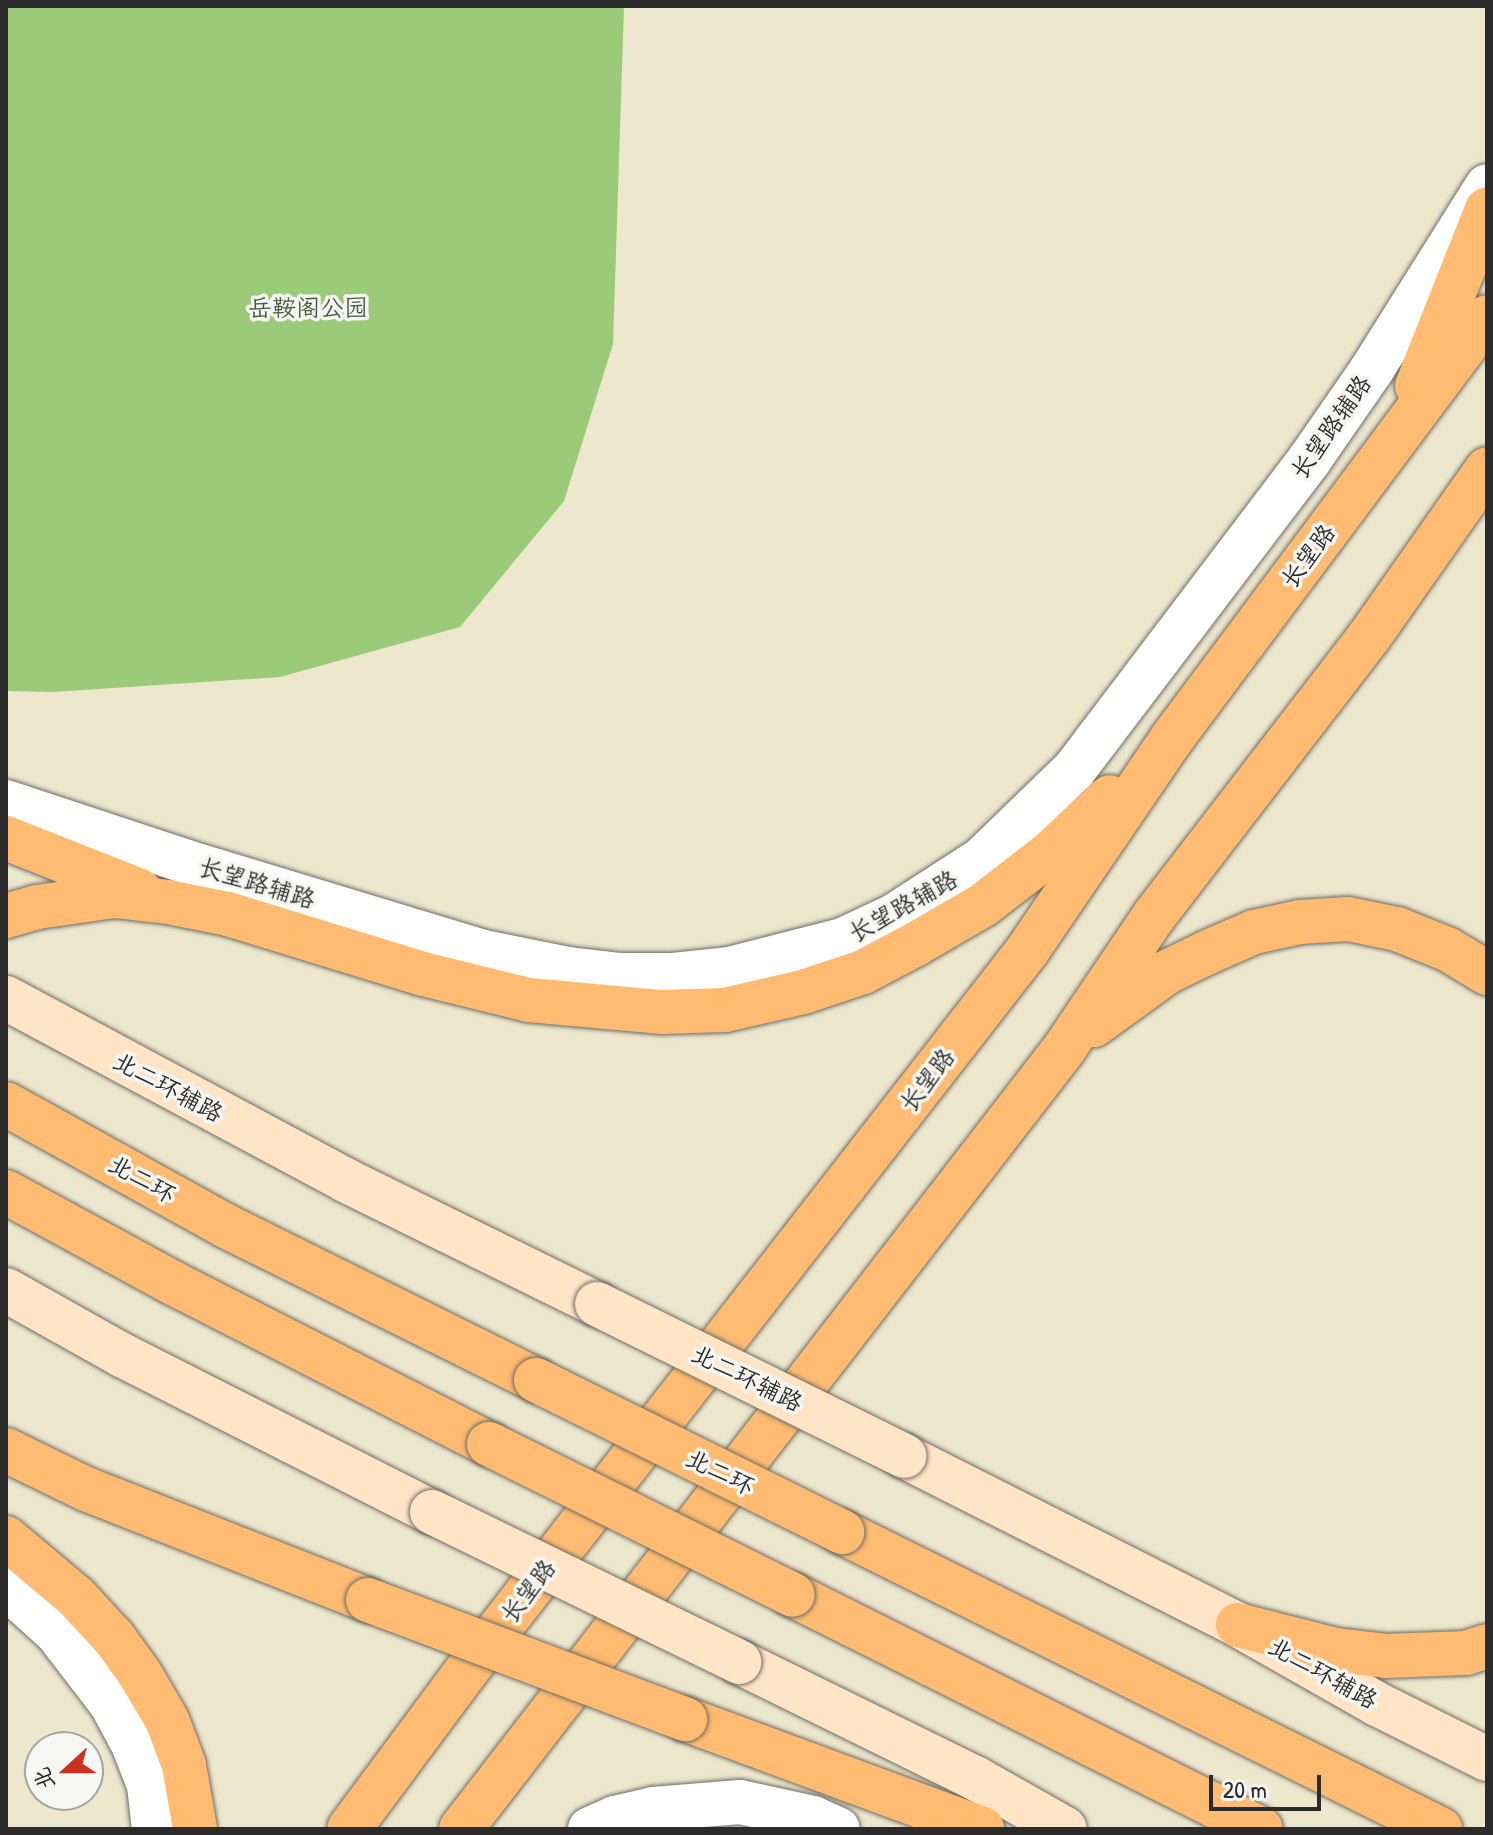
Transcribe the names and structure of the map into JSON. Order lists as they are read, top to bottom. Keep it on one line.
{"streets":{"main road":["长望路","北二环辅路","北二环"],"street":["长望路辅路"]},"parks":["岳鞍阁公园"],"scale_bar":"20 m","north":"left"}
